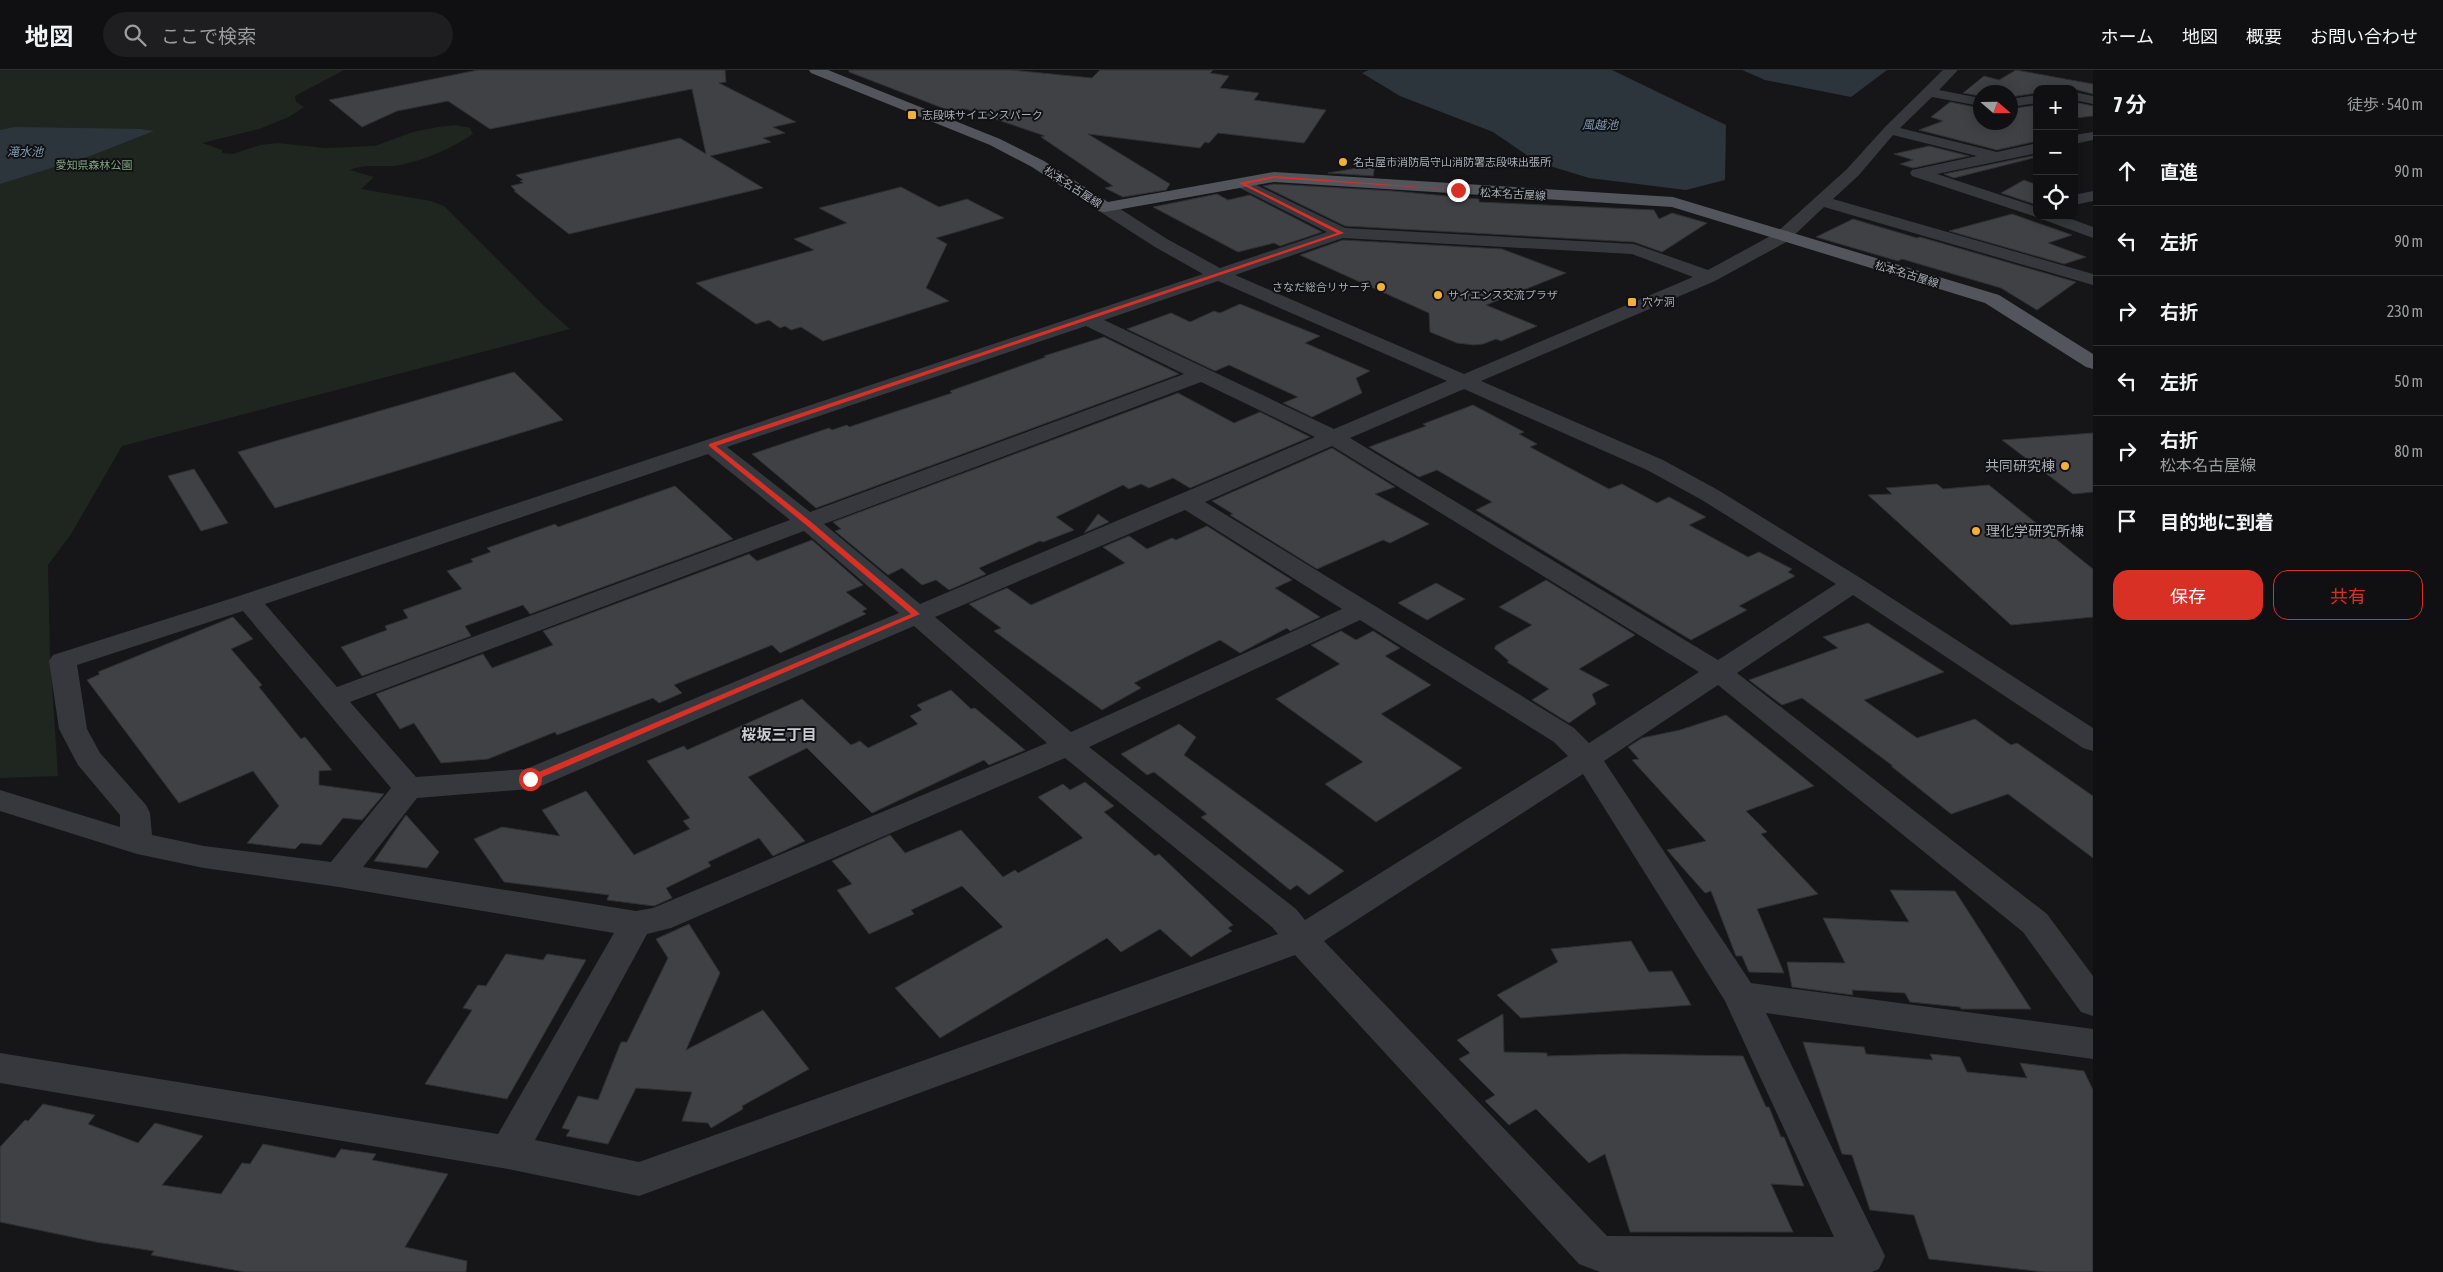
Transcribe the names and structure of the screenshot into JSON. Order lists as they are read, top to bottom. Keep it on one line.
{"streets":{"main road":["松本名古屋線"]},"districts":["桜坂三丁目"],"water":["風越池","滝水池"],"parks":["愛知県森林公園"],"places":{"transit":["志段味サイエンスパーク","穴ケ洞"],"other":["名古屋市消防局守山消防署志段味出張所","さなだ総合リサーチ","サイエンス交流プラザ","共同研究棟","理化学研究所棟"]},"north":"right","page":{"header":"地図","search":"ここで検索","nav":["ホーム","地図","概要","お問い合わせ"],"heading":["7 分","徒歩 · 540 m"],"map_buttons":["+","−"],"list":[["直進","90 m"],["左折","90 m"],["右折","230 m"],["左折","50 m"],["右折","松本名古屋線","80 m"],"目的地に到着"],"buttons":["保存","共有"]}}
